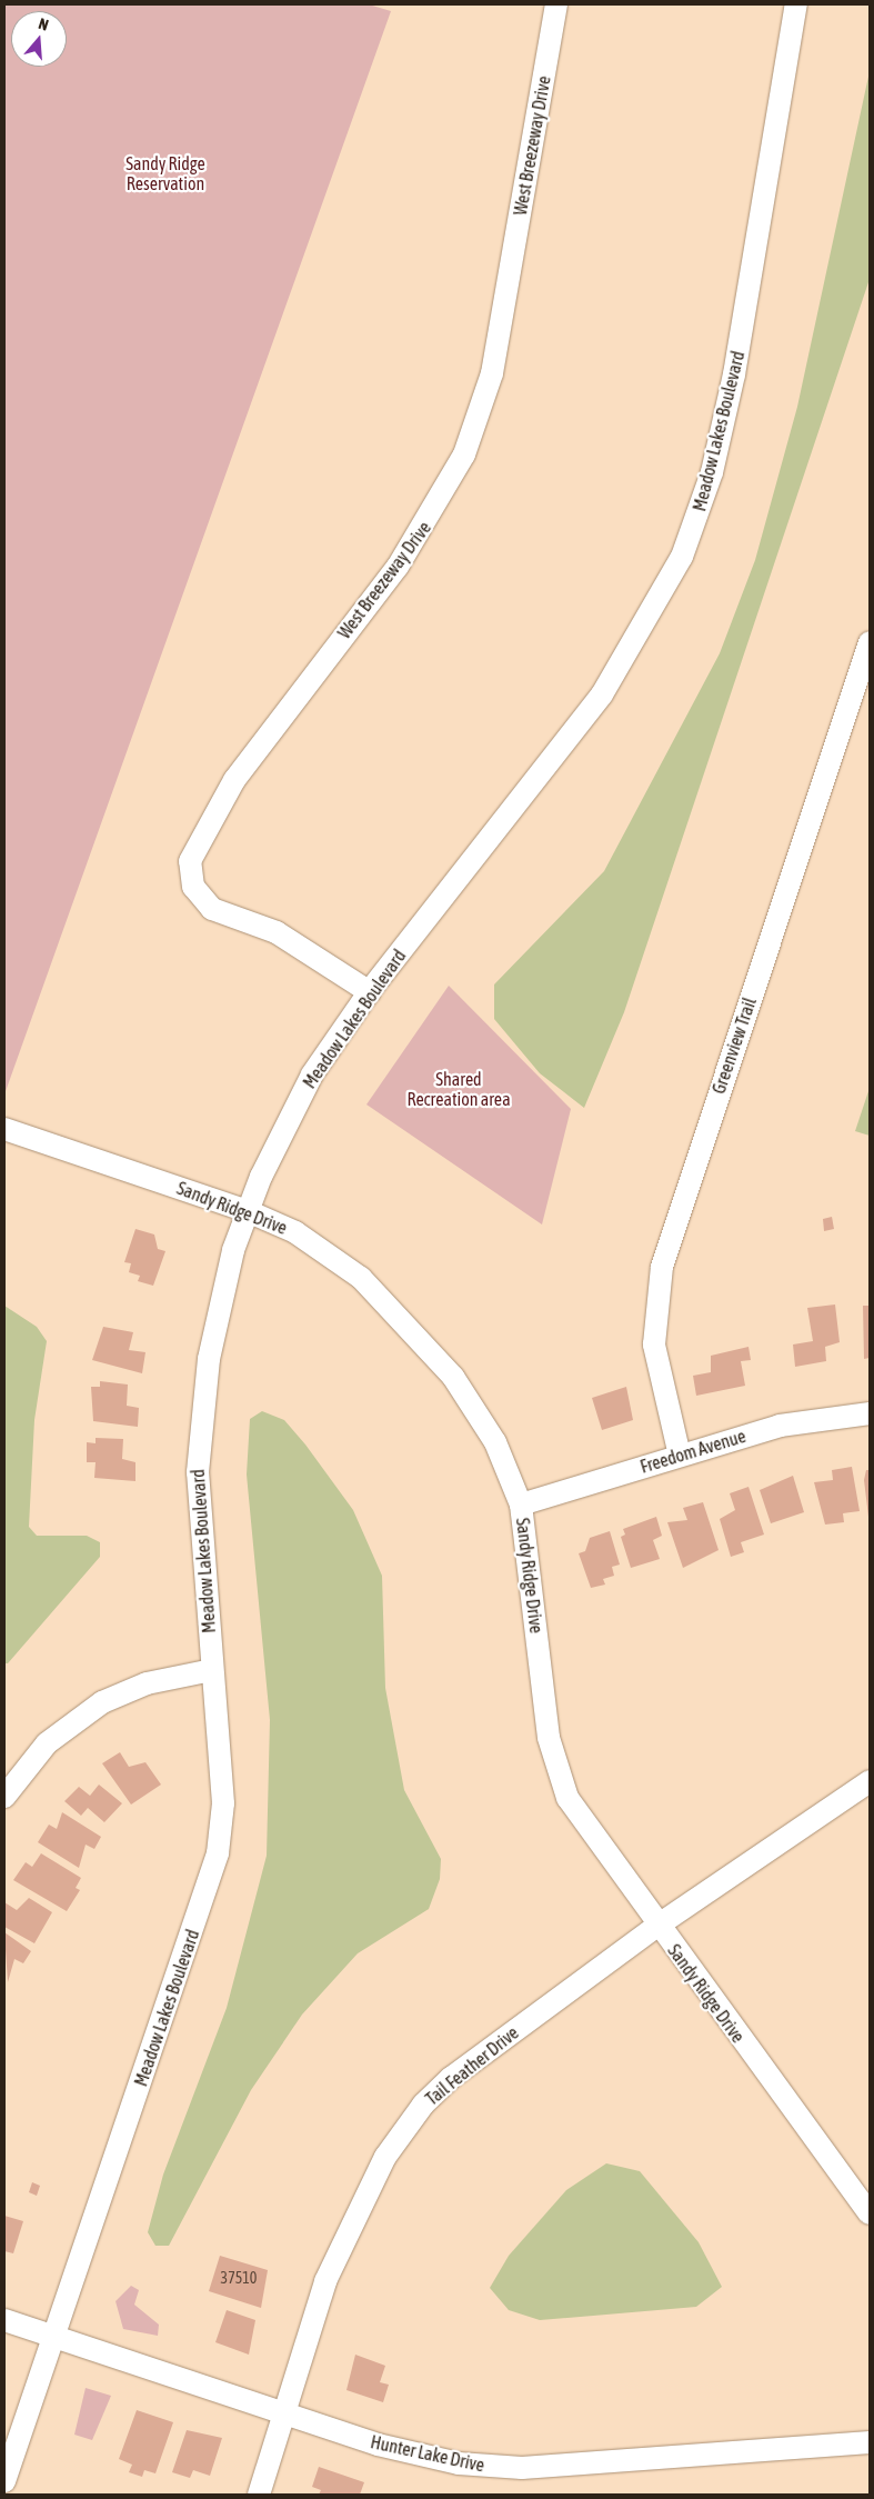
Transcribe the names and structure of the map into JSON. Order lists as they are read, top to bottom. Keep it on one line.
{"streets":{"street":["West Breezeway Drive","Meadow Lakes Boulevard","Greenview Trail","Sandy Ridge Drive","Freedom Avenue","Tail Feather Drive","Hunter Lake Drive"]},"crossings":[["West Breezeway Drive","Meadow Lakes Boulevard"],["Meadow Lakes Boulevard","Sandy Ridge Drive"],["Meadow Lakes Boulevard","Hunter Lake Drive"],["Greenview Trail","Freedom Avenue"],["Sandy Ridge Drive","Freedom Avenue"],["Sandy Ridge Drive","Tail Feather Drive"],["Tail Feather Drive","Hunter Lake Drive"]],"parks":["Sandy Ridge Reservation","Shared Recreation area"],"house_numbers":["37510"],"north":"top"}
